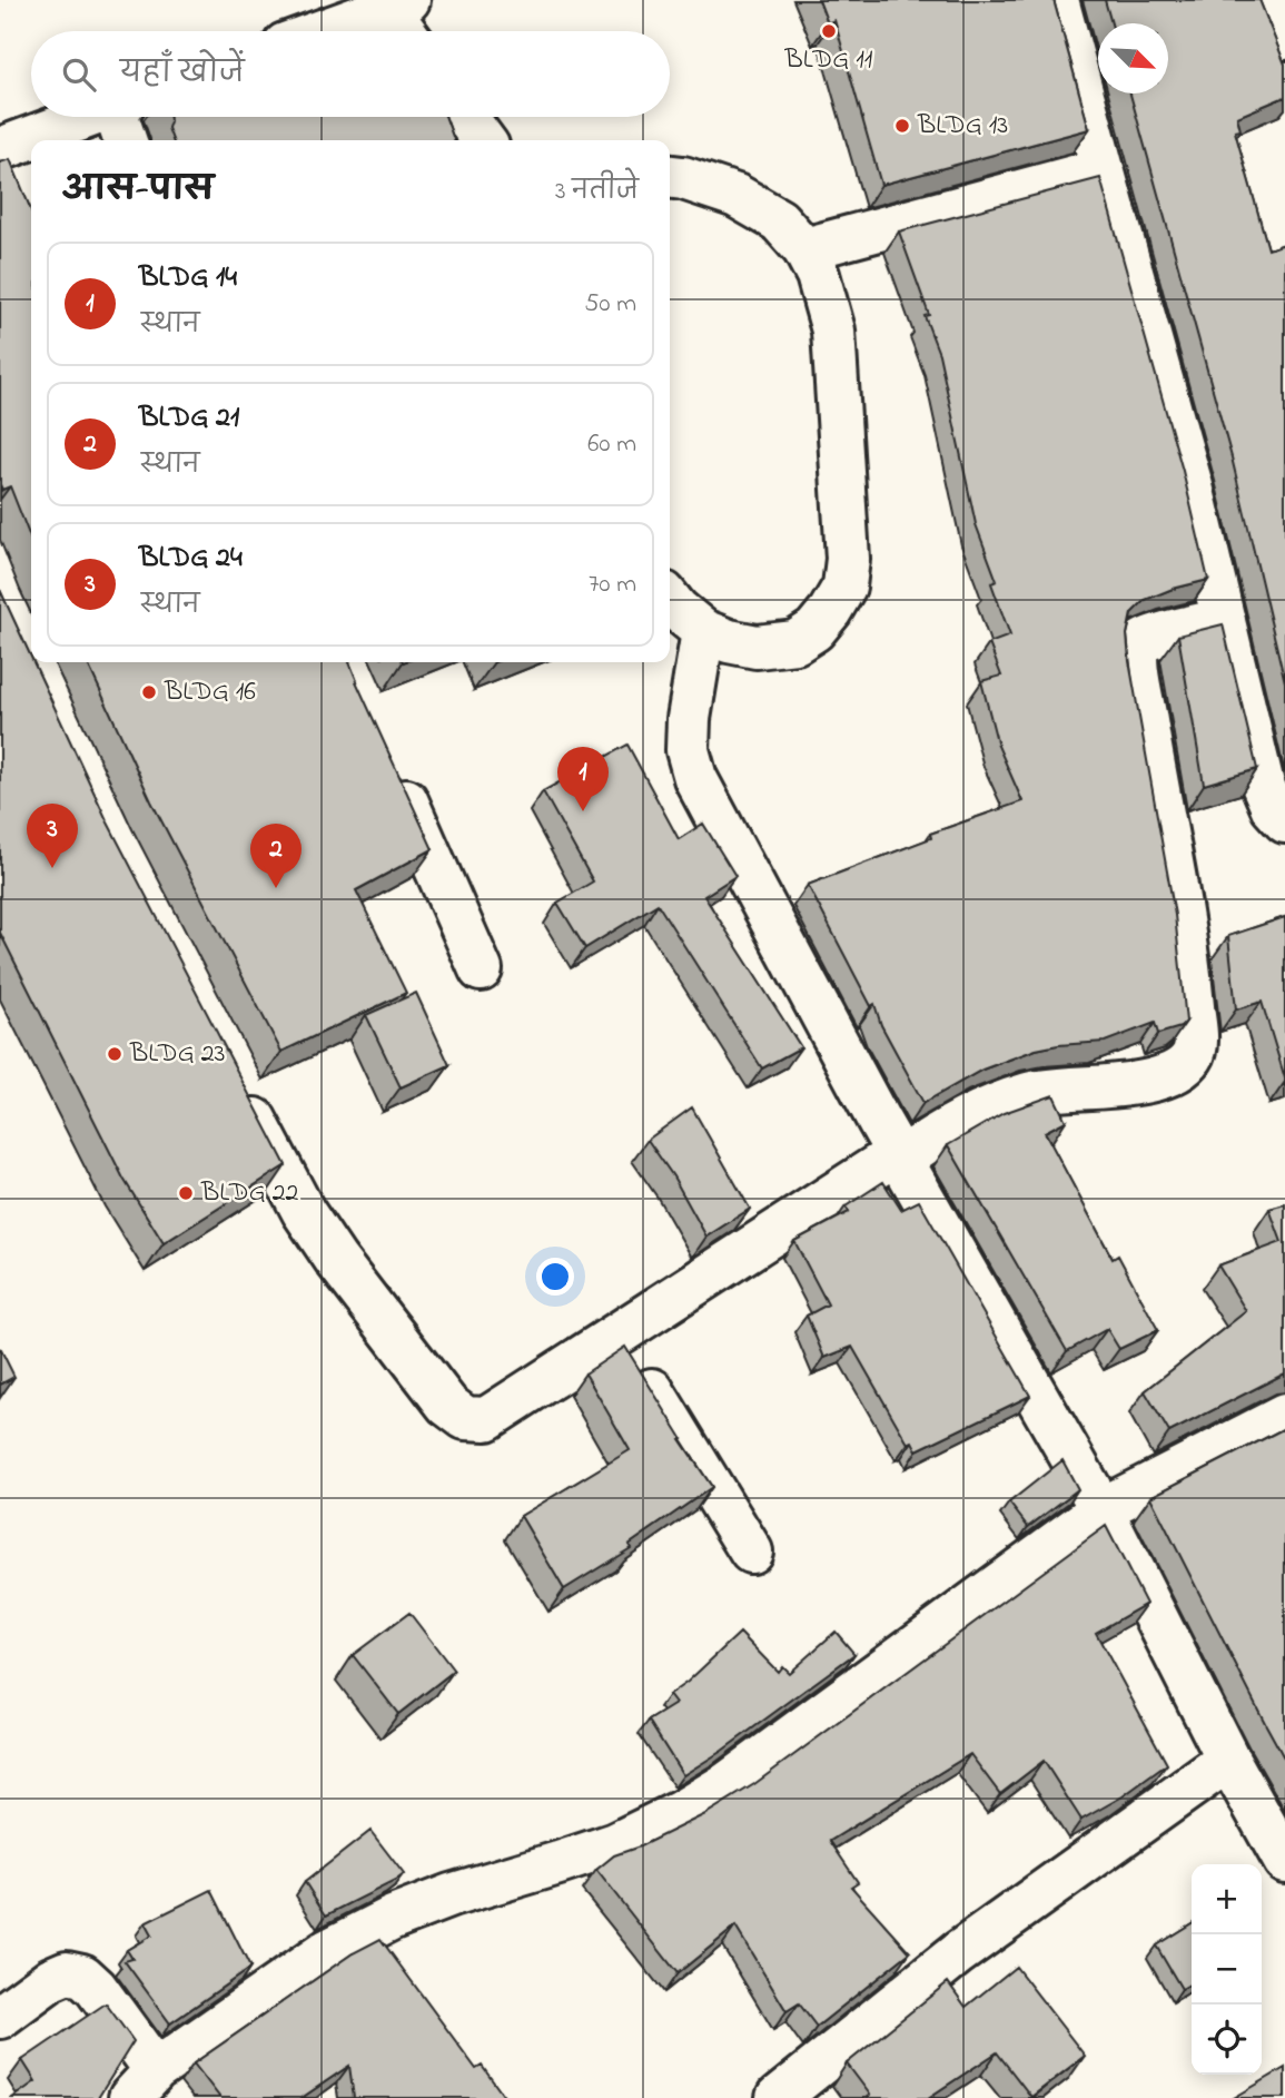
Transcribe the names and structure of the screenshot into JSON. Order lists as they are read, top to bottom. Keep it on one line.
{"places":["BLDG 11","BLDG 13","BLDG 16","BLDG 23","BLDG 22"],"north":"bottom right","page":{"search":"यहाँ खोजें","heading":["आस-पास","3 नतीजे"],"list":[{"mark":"1","name":"BLDG 14","note":"स्थान","value":"50 m"},{"mark":"2","name":"BLDG 21","note":"स्थान","value":"60 m"},{"mark":"3","name":"BLDG 24","note":"स्थान","value":"70 m"}],"pins":["1","3","2"],"map_buttons":["+","−"]}}
